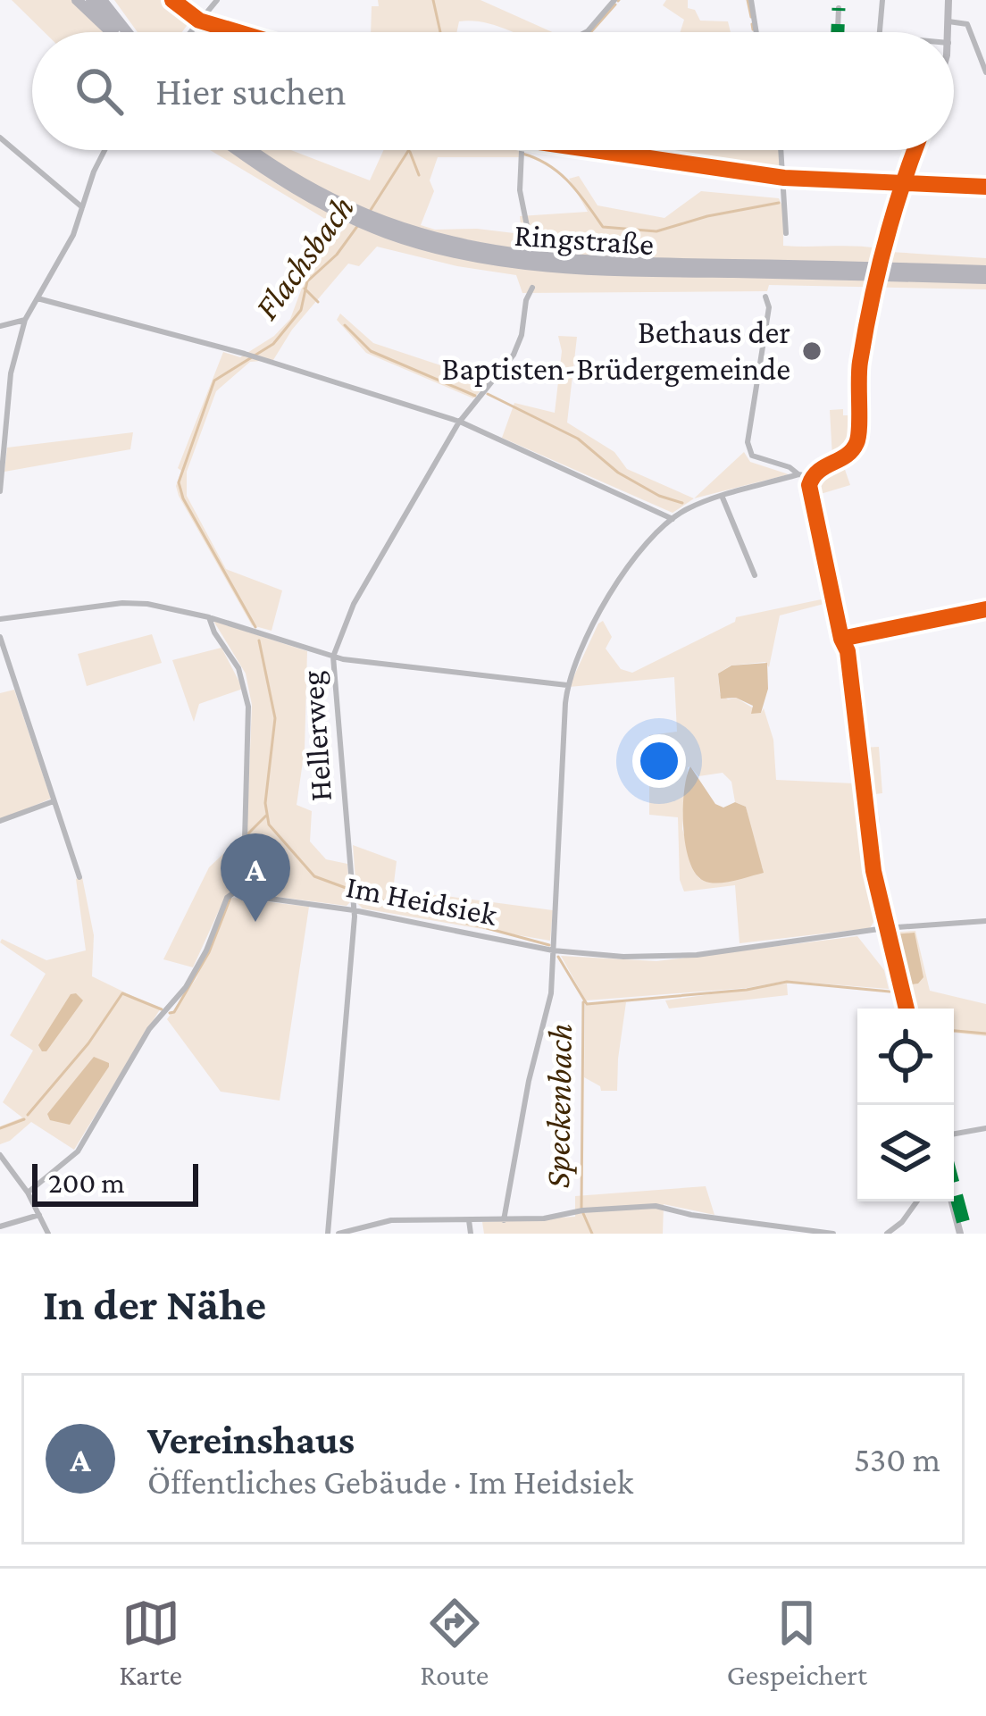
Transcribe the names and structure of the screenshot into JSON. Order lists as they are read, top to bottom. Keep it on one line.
{"streets":{"highway":["Ringstraße"],"street":["Hellerweg","Im Heidsiek"]},"crossings":[["Hellerweg","Im Heidsiek"]],"water":["Flachsbach","Speckenbach"],"places":["Bethaus der Baptisten-Brüdergemeinde"],"scale_bar":"200 m","page":{"search":"Hier suchen","pins":"A","scale":"200 m","heading":"In der Nähe","list":[{"mark":"A","name":"Vereinshaus","note":"Öffentliches Gebäude · Im Heidsiek","value":"530 m"}],"nav":["Karte","Route","Gespeichert"]}}
